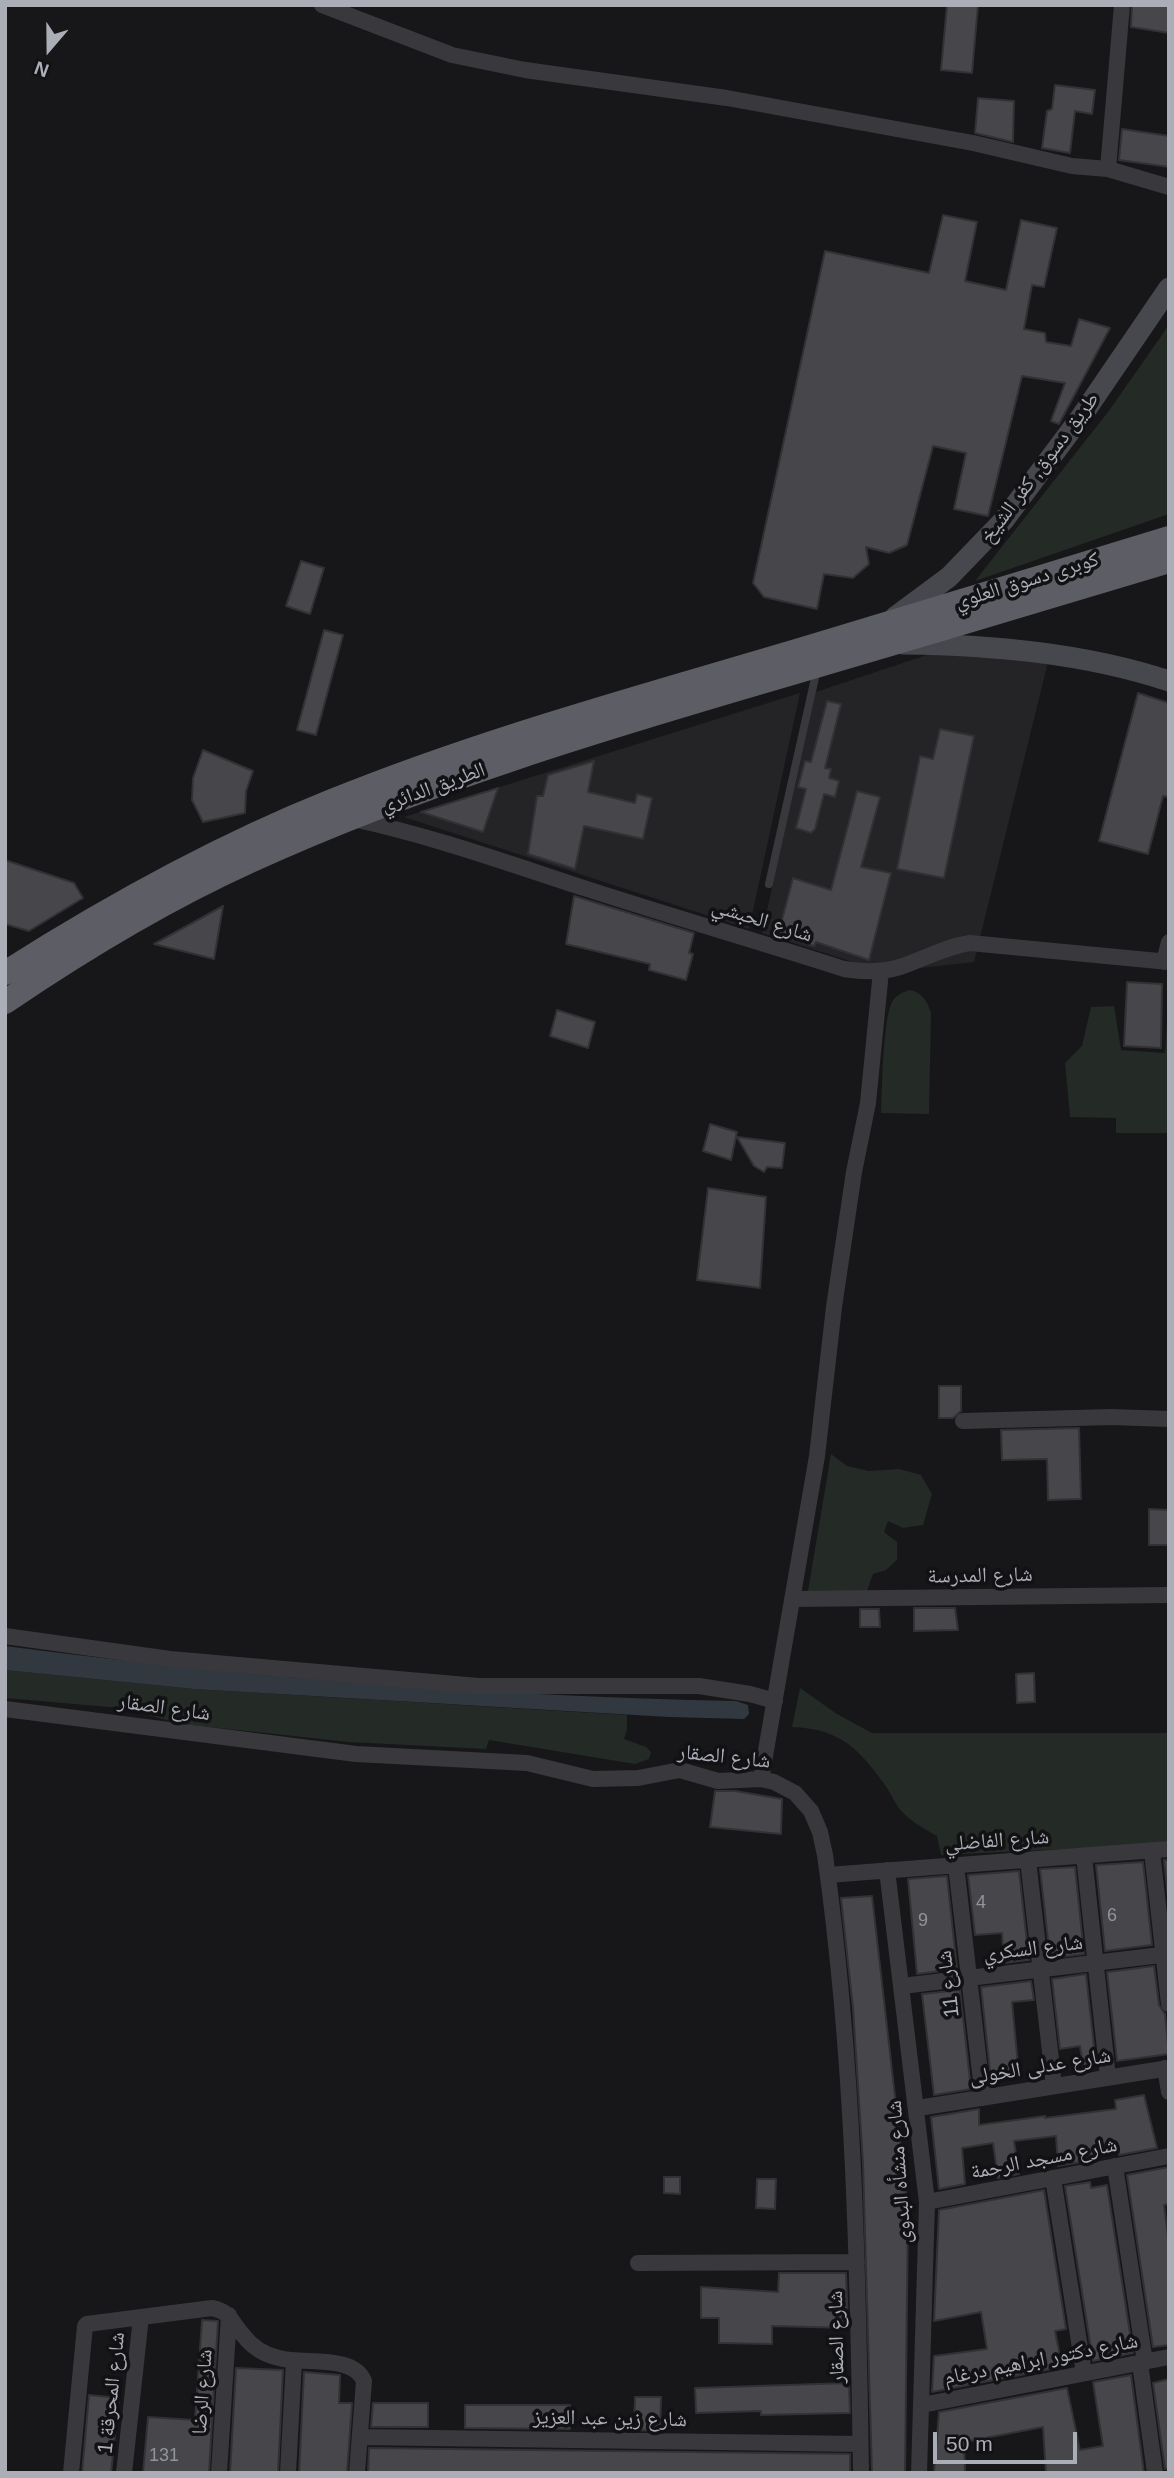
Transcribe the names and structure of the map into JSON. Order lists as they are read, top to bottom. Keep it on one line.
{"streets":{"highway":["كوبرى دسوق العلوي","الطريق الدائري"],"main road":["طريق دسوق, كفر الشيخ"],"street":["شارع الحبشي","شارع المدرسة","شارع الصقار","شارع الفاضلي","شارع السكري","شارع 11","شارع عدلى الخولى","شارع مسجد الرحمة","شارع منشأه البدوى","شارع دكتور ابراهيم درغام","شارع الرضا","شارع المحرقة 1","شارع زين عبد العزيز"]},"crossings":[["طريق دسوق, كفر الشيخ","كوبرى دسوق العلوي"],["طريق دسوق, كفر الشيخ","الطريق الدائري"],["كوبرى دسوق العلوي","الطريق الدائري"],["الطريق الدائري","شارع الحبشي"],["شارع الصقار","شارع الفاضلي"],["شارع الصقار","شارع زين عبد العزيز"],["شارع الفاضلي","شارع 11"],["شارع الفاضلي","شارع منشأه البدوى"],["شارع السكري","شارع 11"],["شارع السكري","شارع منشأه البدوى"],["شارع 11","شارع عدلى الخولى"],["شارع عدلى الخولى","شارع منشأه البدوى"],["شارع مسجد الرحمة","شارع منشأه البدوى"],["شارع منشأه البدوى","شارع دكتور ابراهيم درغام"]],"house_numbers":["4","6","9","131"],"scale_bar":"50 m","north":"bottom"}
